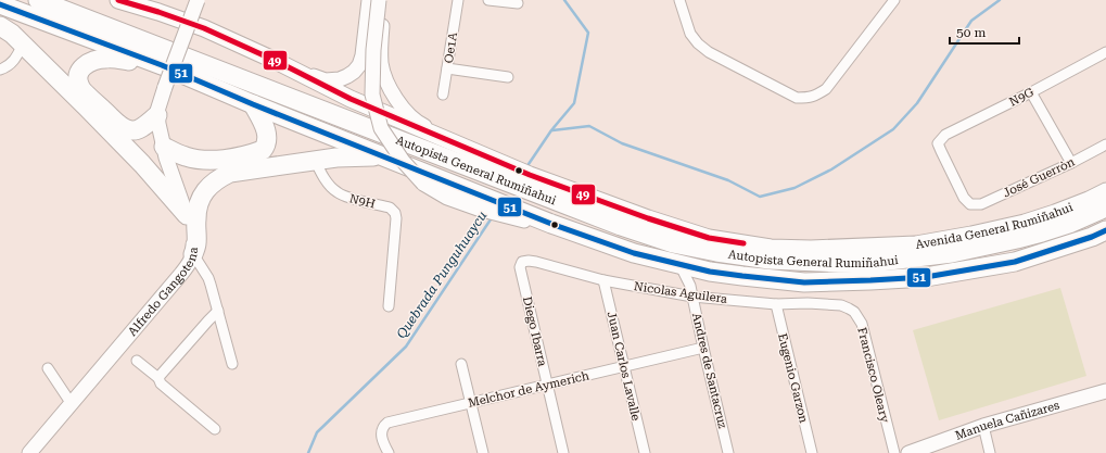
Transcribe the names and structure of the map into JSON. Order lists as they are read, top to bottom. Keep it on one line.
{"streets":{"highway":["Autopista General Rumiñahui"],"main road":["Avenida General Rumiñahui","Alfredo Gangotena","Manuela Cañizares"],"street":["Oe1A","N9G","José Guerròn","N9H","Nicolas Aguilera","Diego Ibarra","Juan Carlos Lavalle","Andres de Santacruz","Francisco Oleary","Eugenio Garzon","Melchor de Aymerich"]},"crossings":[["N9G","José Guerròn"],["Autopista General Rumiñahui","Avenida General Rumiñahui"],["Autopista General Rumiñahui","Andres de Santacruz"],["Nicolas Aguilera","Diego Ibarra"],["Nicolas Aguilera","Juan Carlos Lavalle"],["Nicolas Aguilera","Andres de Santacruz"],["Nicolas Aguilera","Francisco Oleary"],["Nicolas Aguilera","Eugenio Garzon"],["Diego Ibarra","Melchor de Aymerich"],["Juan Carlos Lavalle","Melchor de Aymerich"],["Andres de Santacruz","Melchor de Aymerich"]],"water":["Quebrada Punguhuaycu"],"lines":["transit line 49","transit line 51"],"scale_bar":"50 m"}
